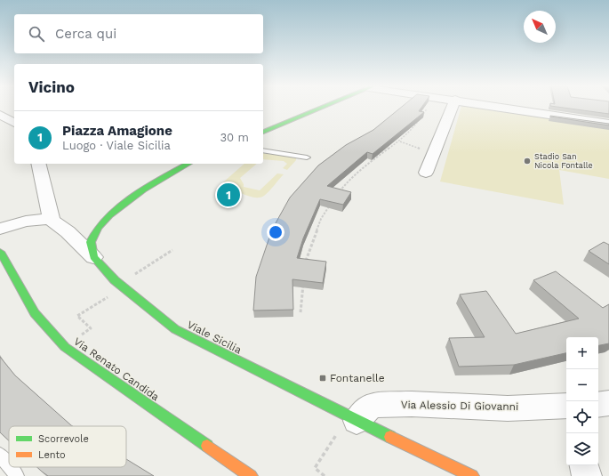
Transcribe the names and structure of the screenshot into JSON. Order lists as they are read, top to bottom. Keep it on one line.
{"streets":{"street":["Viale Sicilia","Via Renato Candida","Via Alessio Di Giovanni"]},"crossings":[["Viale Sicilia","Via Alessio Di Giovanni"]],"places":{"other":["Stadio San Nicola Fontalle"],"transit":["Fontanelle"]},"legend":["Scorrevole","Lento"],"north":"top left","page":{"search":"Cerca qui","heading":"Vicino","list":[{"mark":"1","name":"Piazza Amagione","note":"Luogo · Viale Sicilia","value":"30 m"}],"pins":"1","map_buttons":["+","−"]}}
